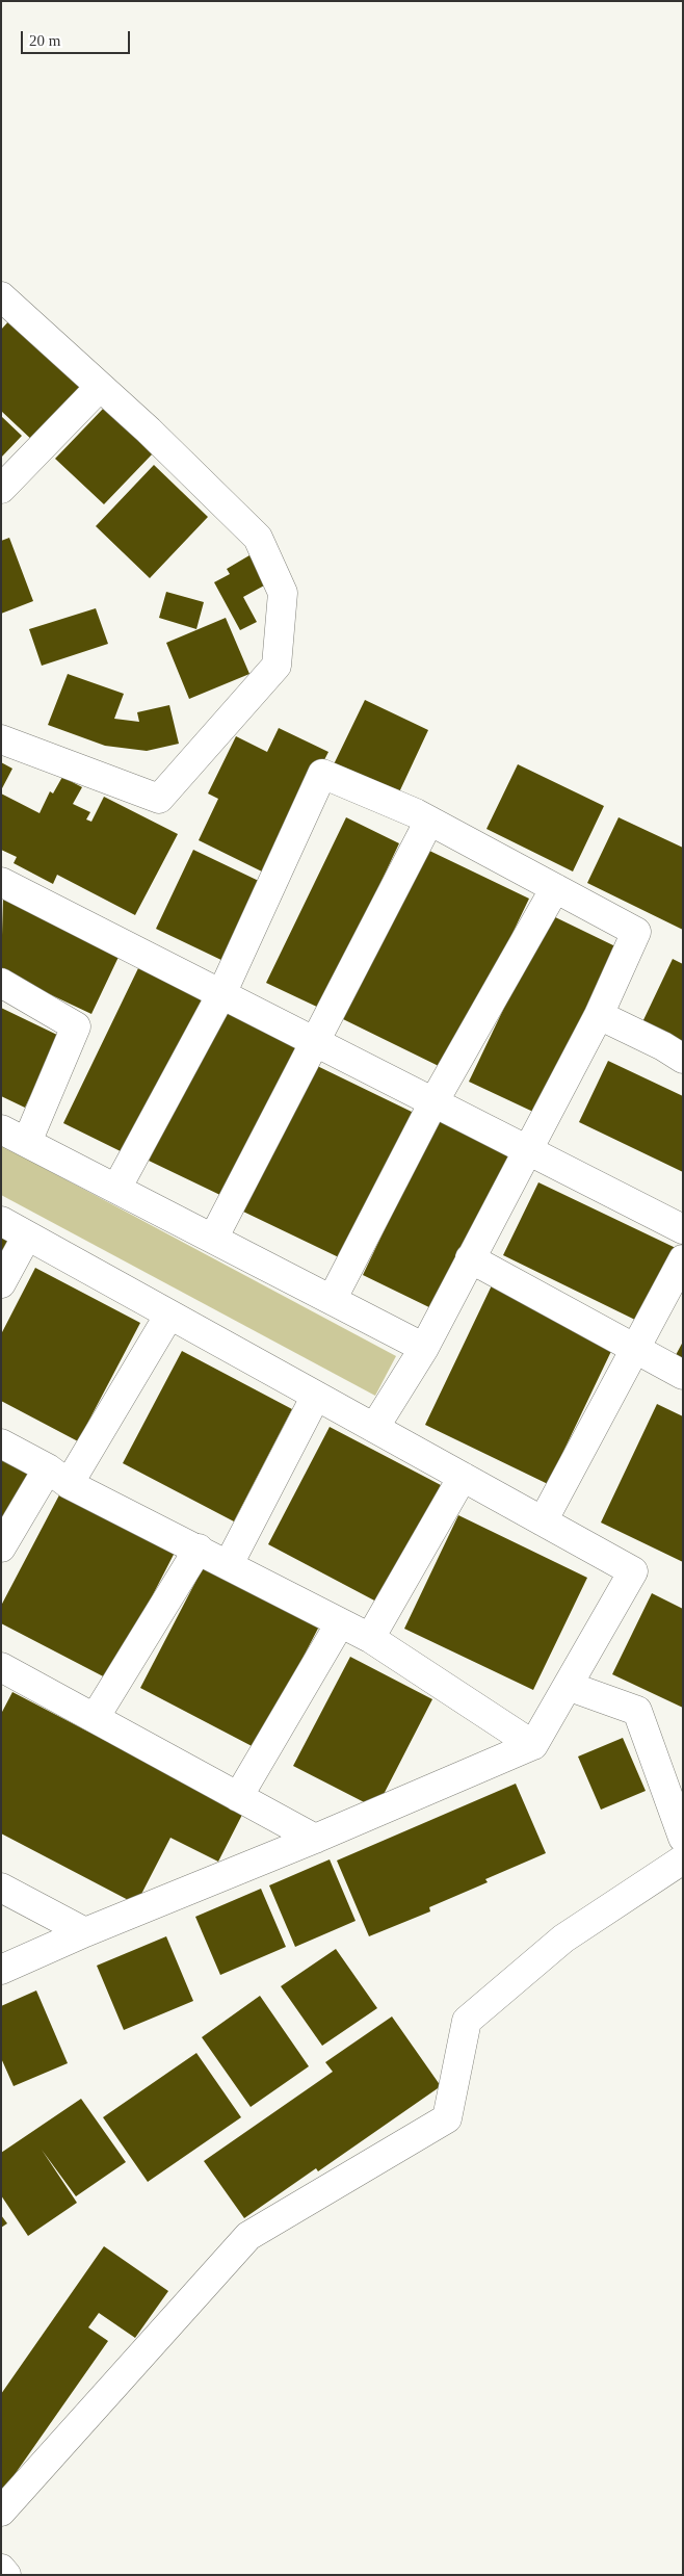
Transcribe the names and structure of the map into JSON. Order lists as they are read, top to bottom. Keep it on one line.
{"scale_bar":"20 m"}
